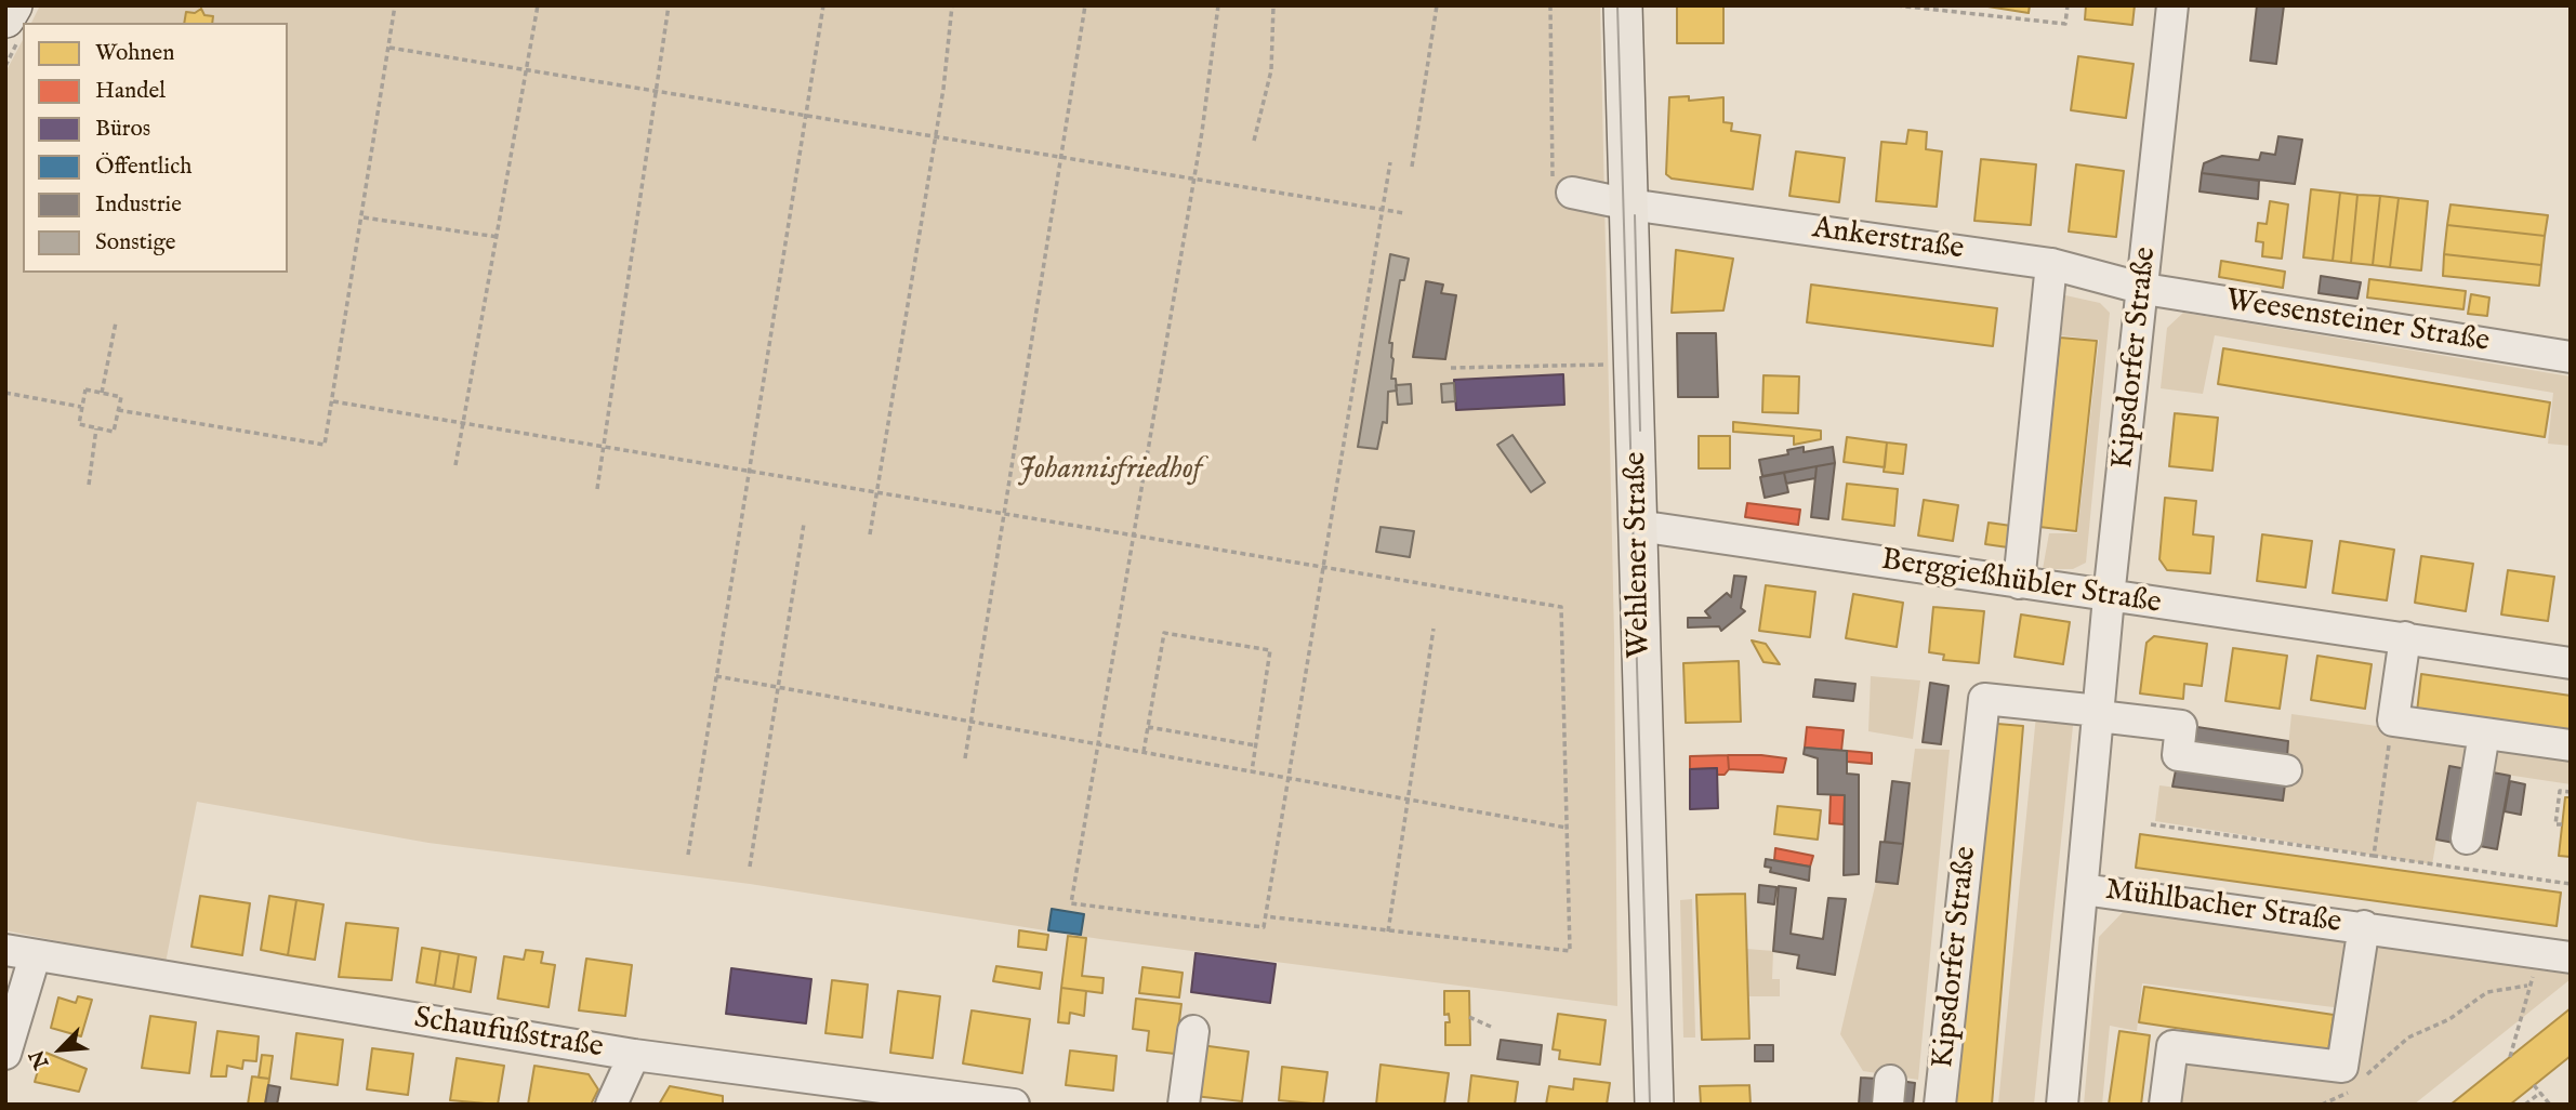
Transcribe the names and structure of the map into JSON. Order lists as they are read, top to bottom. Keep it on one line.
{"streets":{"main road":["Wehlener Straße"],"street":["Ankerstraße","Weesensteiner Straße","Kipsdorfer Straße","Berggießhübler Straße","Mühlbacher Straße","Schaufußstraße"]},"crossings":[["Ankerstraße","Weesensteiner Straße"],["Ankerstraße","Kipsdorfer Straße"],["Ankerstraße","Wehlener Straße"],["Weesensteiner Straße","Kipsdorfer Straße"],["Kipsdorfer Straße","Berggießhübler Straße"],["Kipsdorfer Straße","Mühlbacher Straße"],["Wehlener Straße","Berggießhübler Straße"]],"parks":["Johannisfriedhof"],"legend":["Wohnen","Handel","Büros","Öffentlich","Industrie","Sonstige"],"north":"bottom left"}
